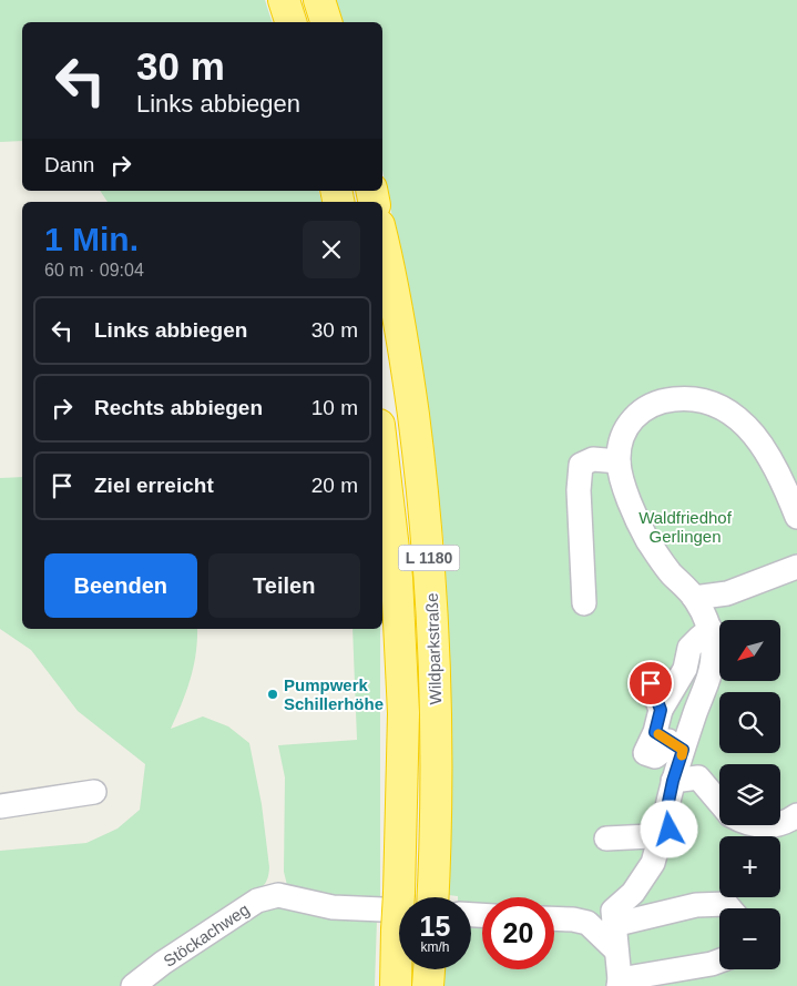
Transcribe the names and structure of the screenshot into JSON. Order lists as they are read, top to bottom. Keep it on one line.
{"streets":{"highway":["L 1180","Wildparkstraße"],"lane":["Stöckachweg"]},"crossings":[["Wildparkstraße","Stöckachweg"]],"parks":["Waldfriedhof Gerlingen"],"places":["Pumpwerk Schillerhöhe"],"north":"bottom left","page":{"turn":["30 m","Links abbiegen"],"then":"Dann","heading":["1 Min.","60 m · 09:04"],"list":[{"name":"Links abbiegen","value":"30 m"},{"name":"Rechts abbiegen","value":"10 m"},{"name":"Ziel erreicht","value":"20 m"}],"buttons":["Beenden","Teilen"],"map_buttons":["+","−"],"speed":"15 km/h","limit":"20"}}
